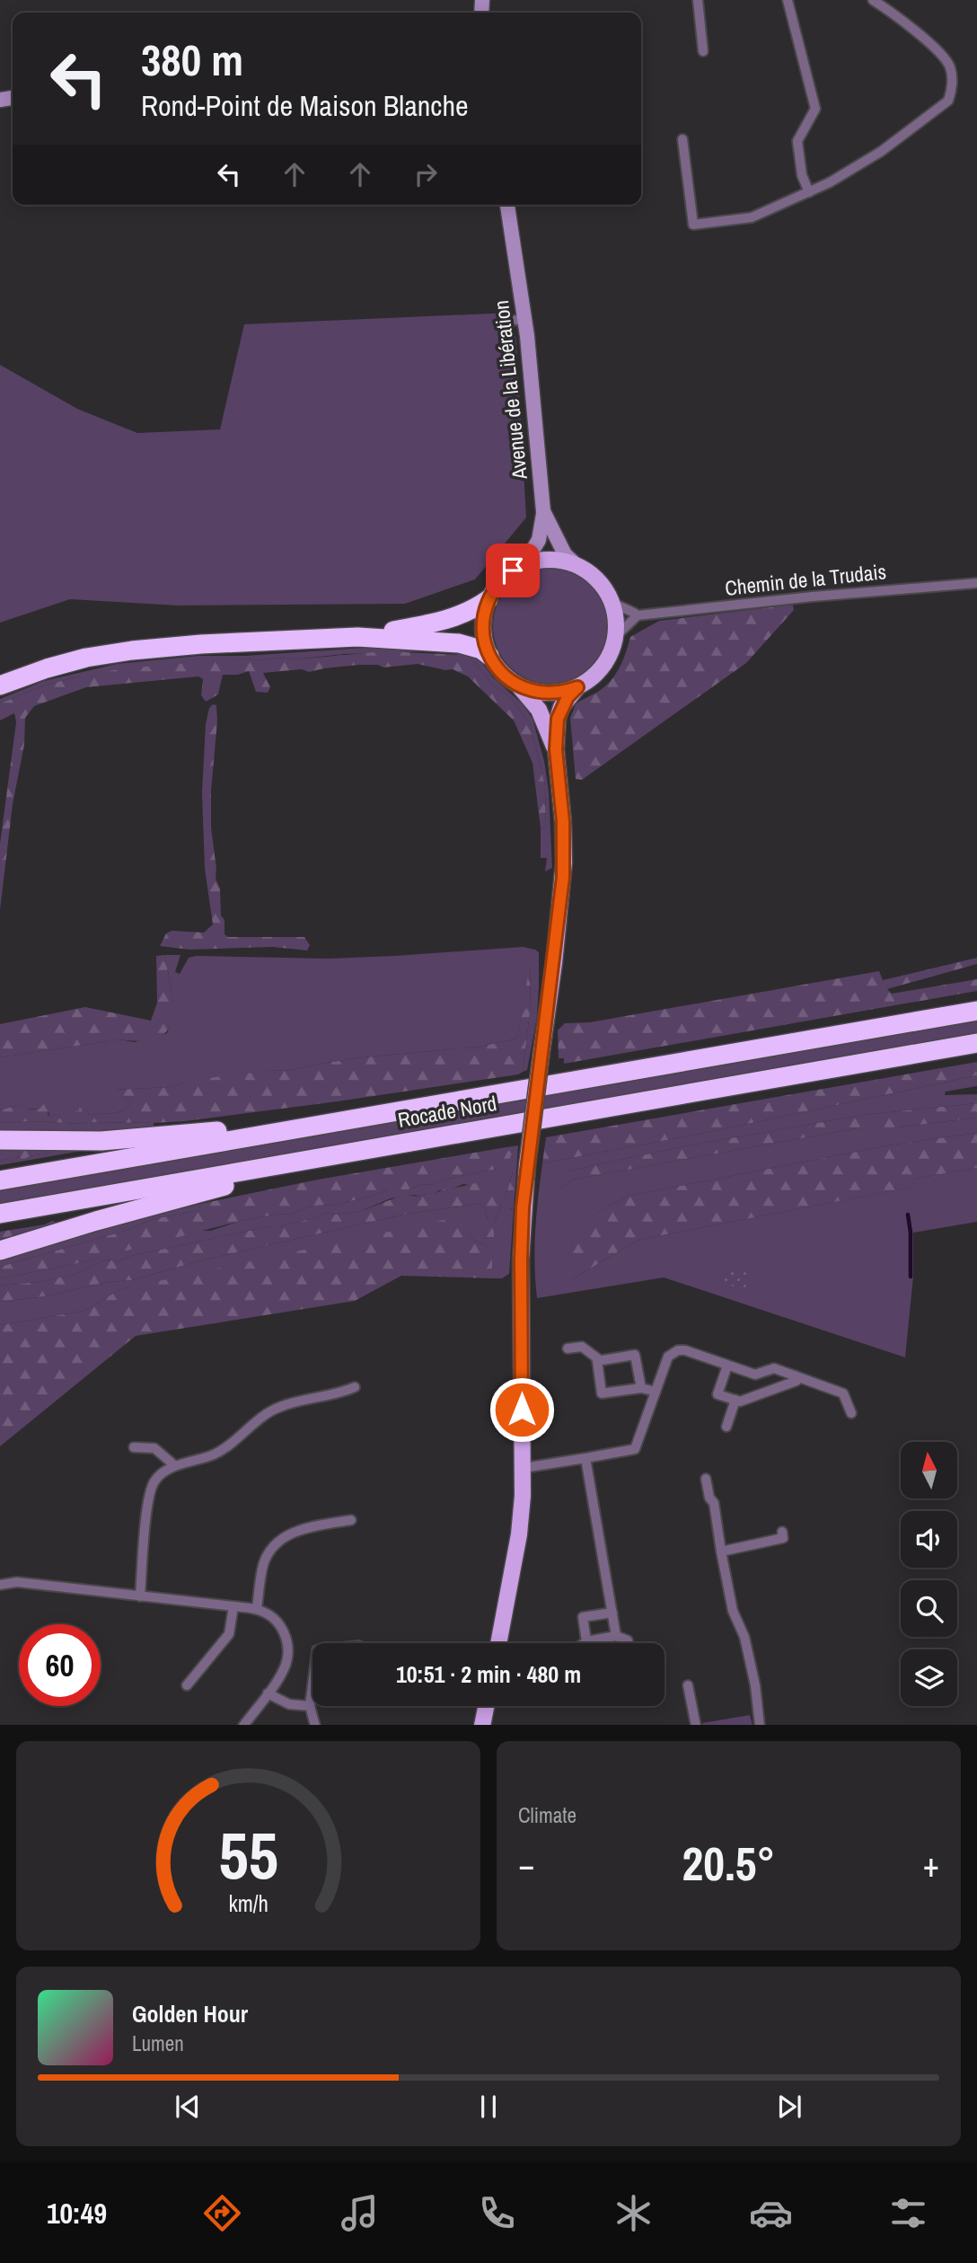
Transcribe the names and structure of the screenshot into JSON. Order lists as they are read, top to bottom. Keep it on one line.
{"streets":{"highway":["Rocade Nord"],"main road":["Avenue de la Libération"],"street":["Chemin de la Trudais"]},"north":"top","page":{"turn":["380 m","Rond-Point de Maison Blanche"],"limit":"60","trip":"10:51 · 2 min · 480 m","tile":"Climate","heat":["−","20.5°","+"],"song":["Golden Hour","Lumen"],"tabs":"10:49","gauge":["55","km/h"]}}
